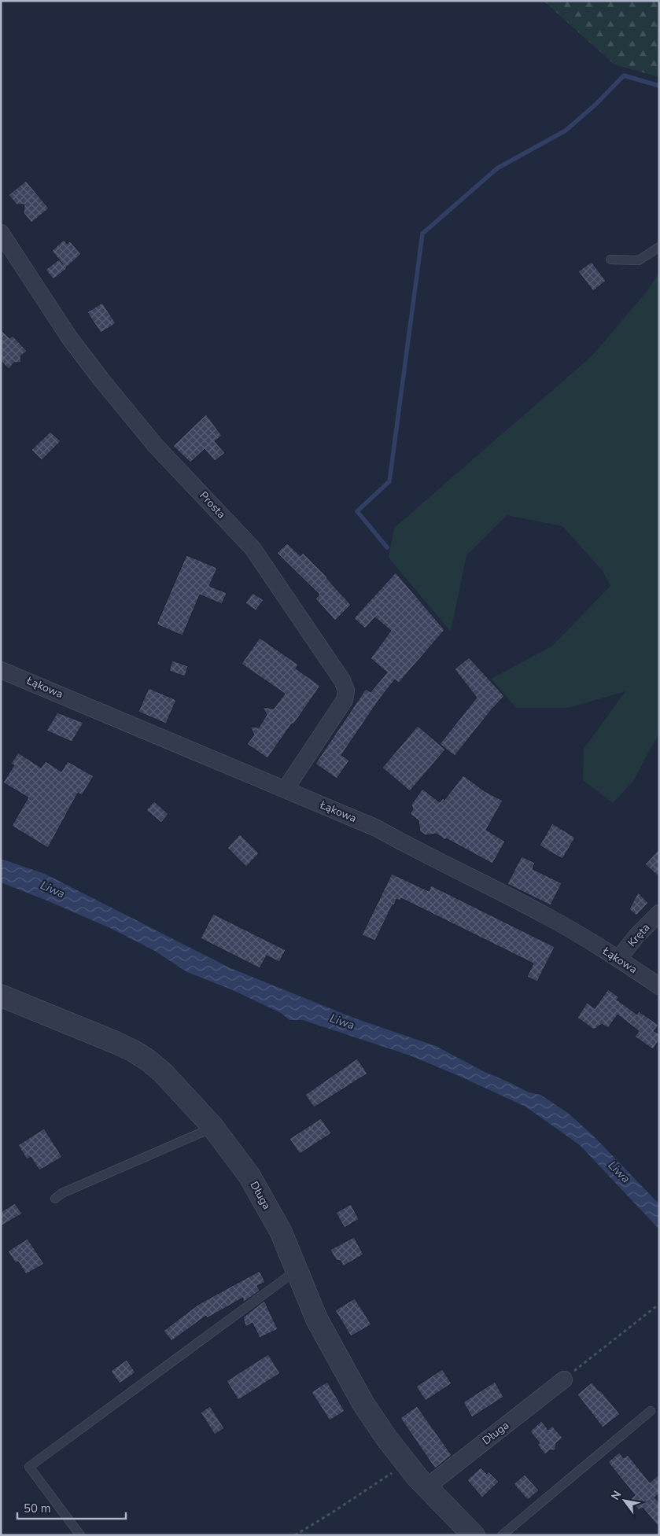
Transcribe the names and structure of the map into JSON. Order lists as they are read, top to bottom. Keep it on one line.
{"streets":{"street":["Prosta","Łąkowa","Kręta","Długa"]},"crossings":[["Prosta","Łąkowa"],["Łąkowa","Kręta"]],"water":["Liwa"],"scale_bar":"50 m","north":"top left"}
